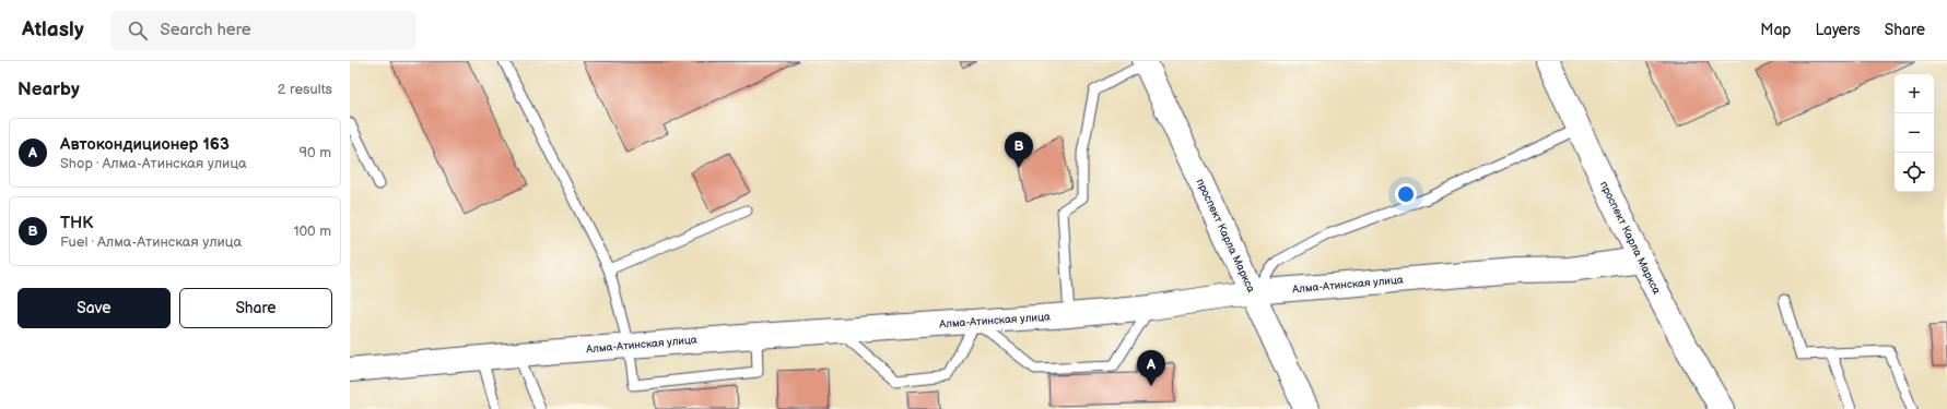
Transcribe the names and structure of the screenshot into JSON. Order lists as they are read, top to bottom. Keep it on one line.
{"streets":{"main road":["проспект Карла Маркса","Алма-Атинская улица"]},"crossings":[["проспект Карла Маркса","Алма-Атинская улица"]],"page":{"header":"Atlasly","search":"Search here","nav":["Map","Layers","Share"],"heading":["Nearby","2 results"],"map_buttons":["+","−"],"list":[{"mark":"A","name":"Автокондиционер 163","note":"Shop · Алма-Атинская улица","value":"90 m"},{"mark":"B","name":"ТНК","note":"Fuel · Алма-Атинская улица","value":"100 m"}],"pins":["B","A"],"buttons":["Save","Share"]}}
